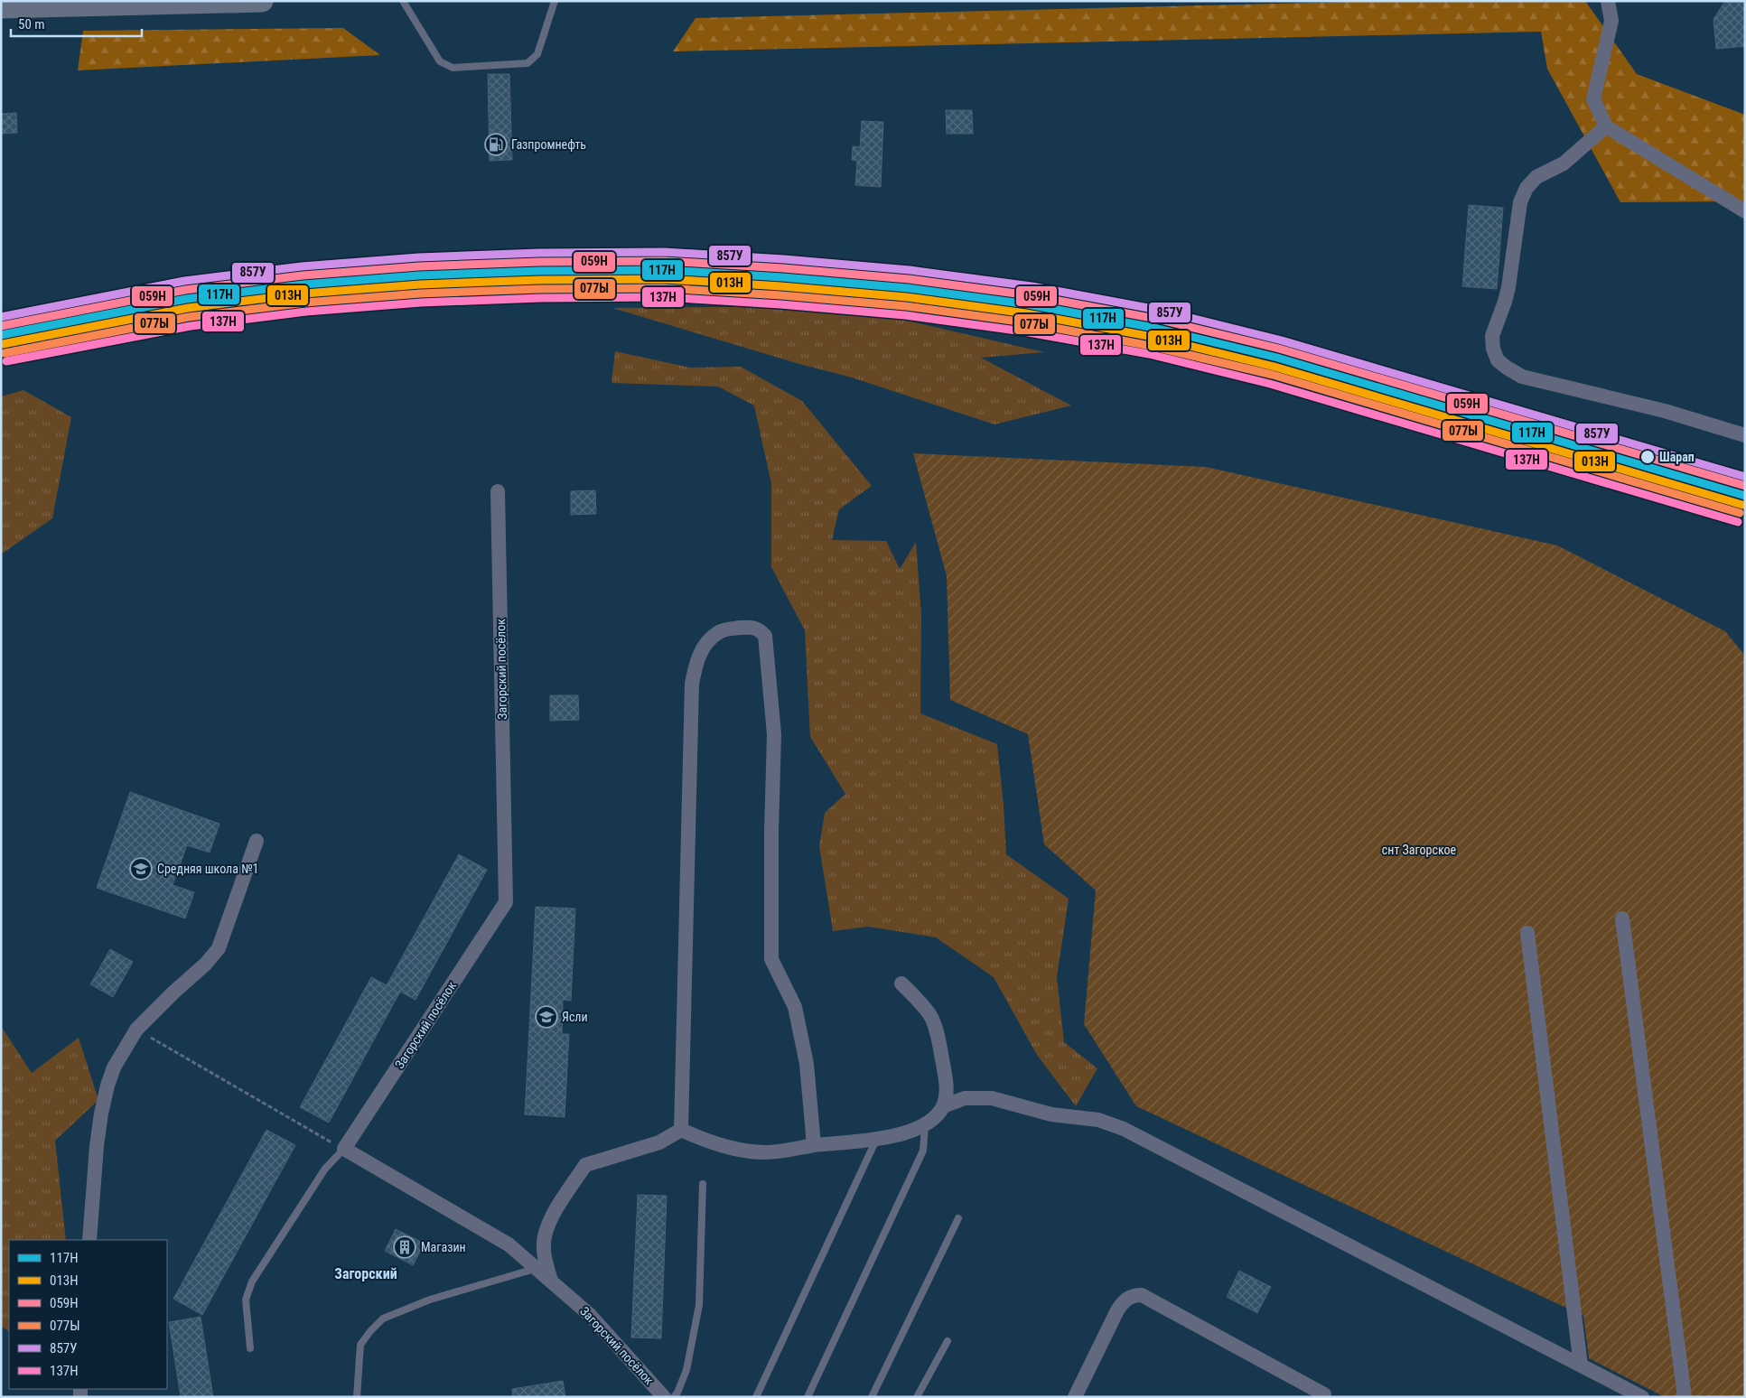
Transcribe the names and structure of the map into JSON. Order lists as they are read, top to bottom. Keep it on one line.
{"streets":{"street":["Загорский посёлок"]},"districts":["Загорский"],"parks":["снт Загорское"],"places":{"fuel station":["Газпромнефть"],"other":["Шарап"],"school or university":["Средняя школа №1","Ясли"],"building":["Магазин"]},"lines":["transit line 857У","transit line 059Н","transit line 117Н","transit line 013Н","transit line 077Ы","transit line 137Н"],"legend":["117Н","013Н","059Н","077Ы","857У","137Н"],"scale_bar":"50 m"}
